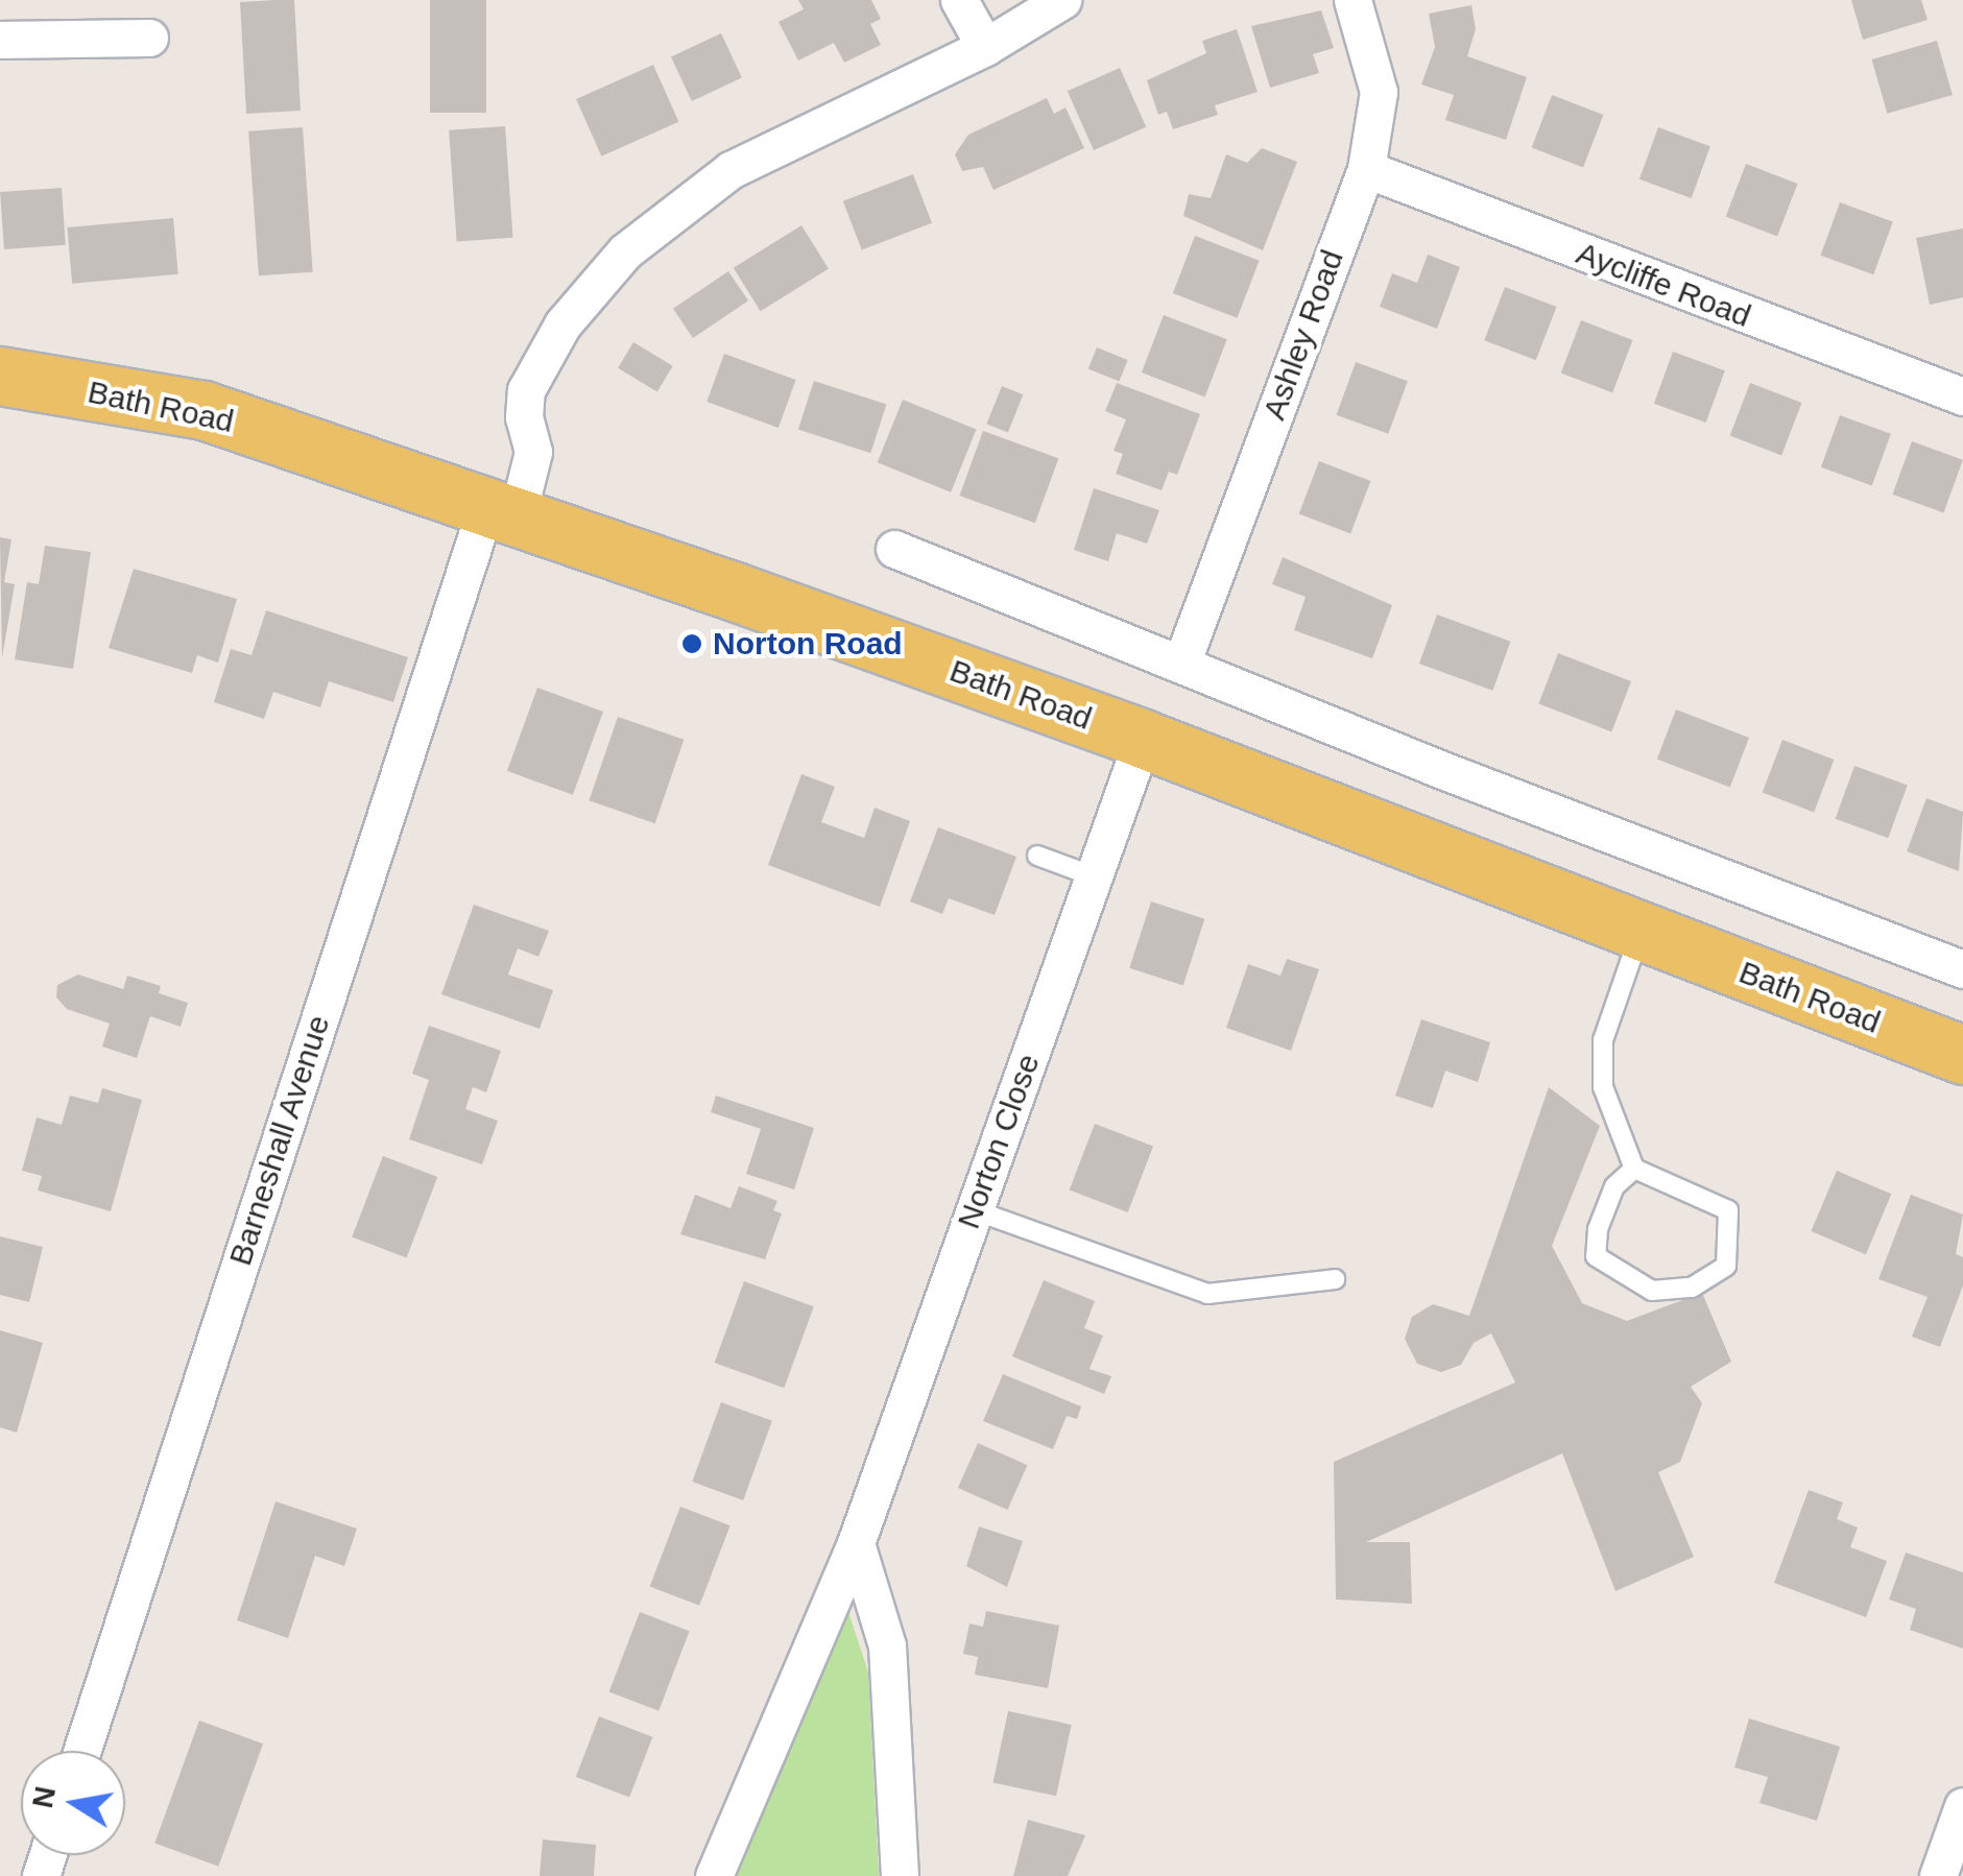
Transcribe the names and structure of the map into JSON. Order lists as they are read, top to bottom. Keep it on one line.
{"streets":{"main road":["Bath Road"],"street":["Aycliffe Road","Ashley Road","Barneshall Avenue","Norton Close"]},"crossings":[["Aycliffe Road","Ashley Road"],["Bath Road","Barneshall Avenue"],["Bath Road","Norton Close"]],"places":["Norton Road"],"north":"left"}
